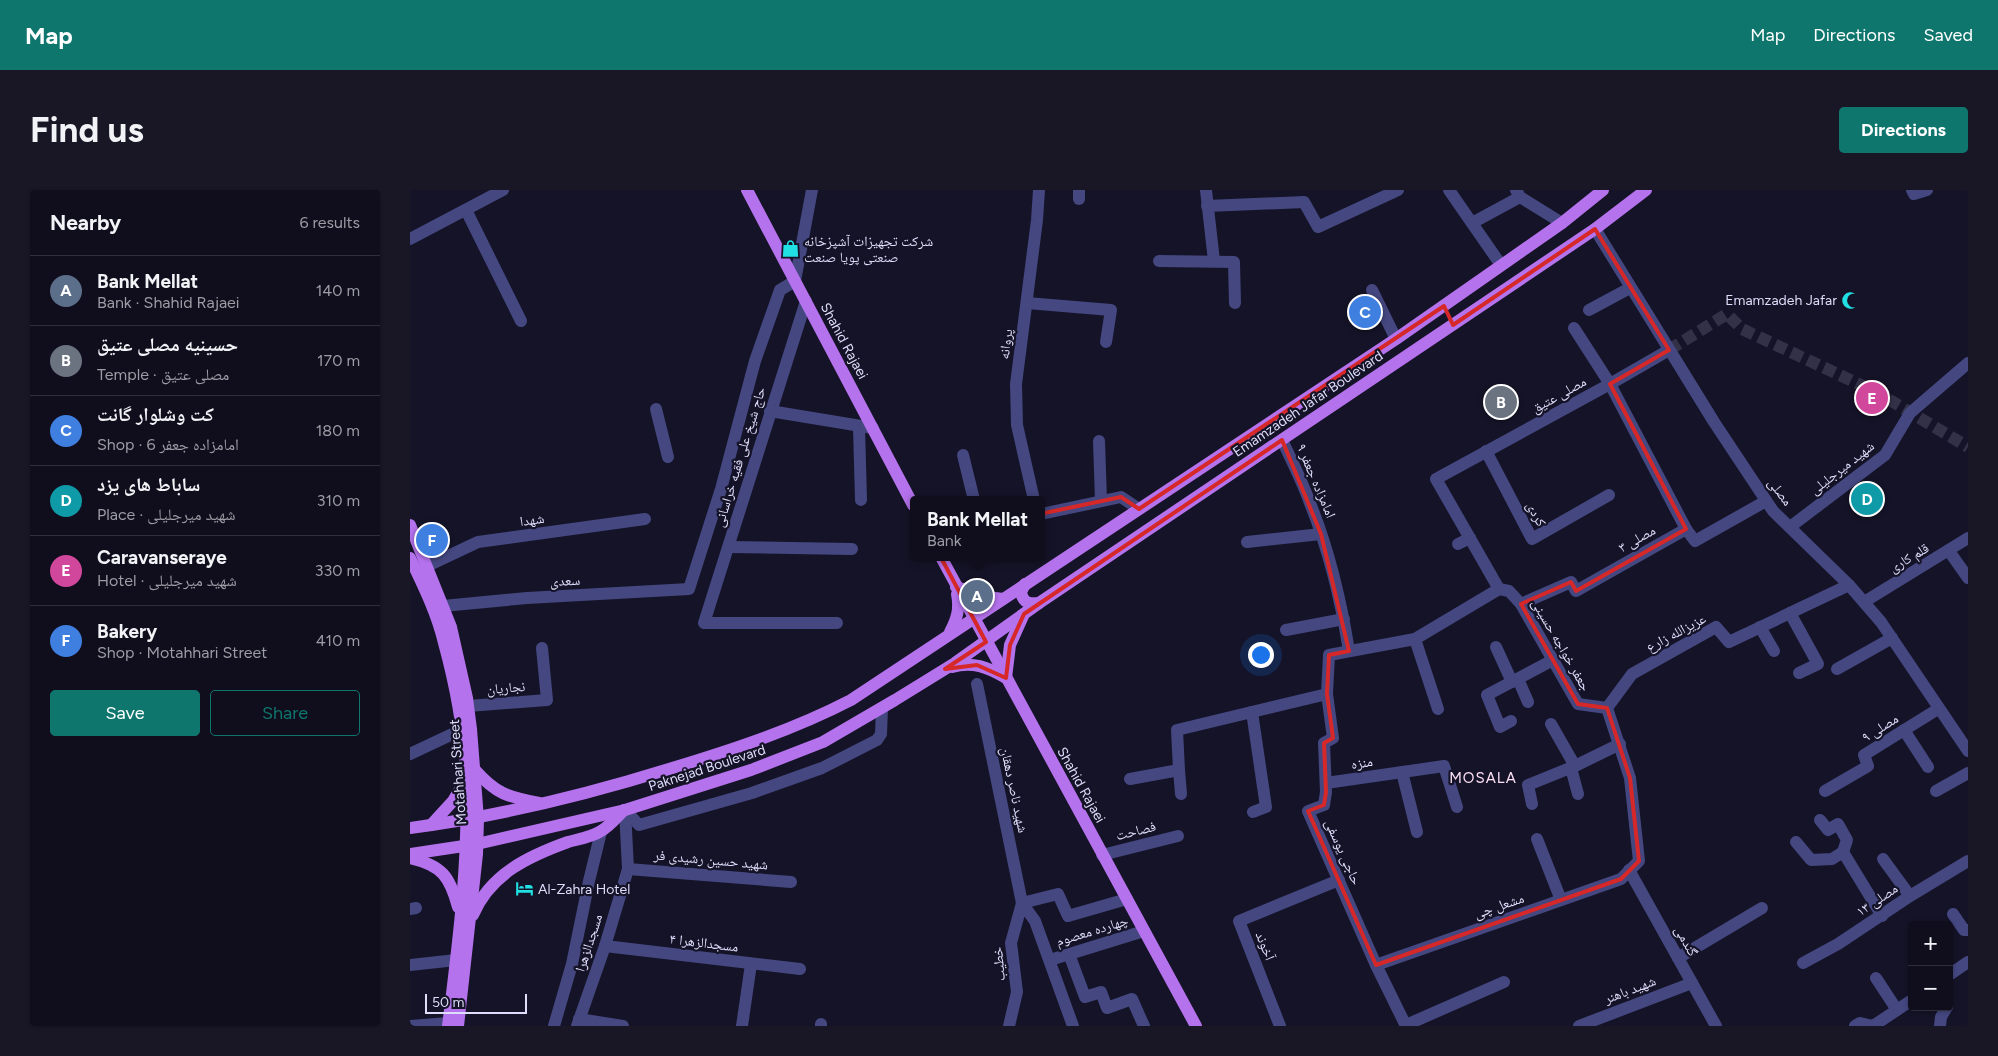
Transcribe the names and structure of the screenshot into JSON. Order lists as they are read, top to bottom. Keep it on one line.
{"streets":{"main road":["Shahid Rajaei","Emamzadeh Jafar Boulevard","Paknejad Boulevard","Motahhari Street"],"street":["پروانه","مصلی عتیق","حاج شیخ علی فقیه خراسانی","شهید میرجلیلی","امامزاده جعفر ۹","مصلی","کردی","شهدا","مصلی ۳","قلم کاری","سعدی","عزیزالله زارع","جعفر خواجه حسینی","نجاریان","مصلی ۹","منزه","شهید ناصر دهقان","فصاحت","حاجی یوسفی","شهید حسین رشیدی فر","مصلی ۱۳","مشعل چی","چهارده معصوم","گندمی","مسجدالزهرا","مسجدالزهرا ۴","آخوند","خطیب","شهید باهنر"]},"crossings":[["Shahid Rajaei","Emamzadeh Jafar Boulevard"],["Shahid Rajaei","حاج شیخ علی فقیه خراسانی"],["Shahid Rajaei","Paknejad Boulevard"],["Shahid Rajaei","فصاحت"],["Shahid Rajaei","چهارده معصوم"],["مصلی عتیق","مصلی"],["مصلی عتیق","کردی"],["مصلی عتیق","جعفر خواجه حسینی"],["Emamzadeh Jafar Boulevard","امامزاده جعفر ۹"],["Emamzadeh Jafar Boulevard","مصلی"],["Emamzadeh Jafar Boulevard","Paknejad Boulevard"],["حاج شیخ علی فقیه خراسانی","سعدی"],["شهید میرجلیلی","مصلی"],["مصلی","قلم کاری"],["مصلی","عزیزالله زارع"],["مصلی","مصلی ۹"],["شهدا","Motahhari Street"],["مصلی ۳","جعفر خواجه حسینی"],["سعدی","Motahhari Street"],["عزیزالله زارع","جعفر خواجه حسینی"],["جعفر خواجه حسینی","حاجی یوسفی"],["نجاریان","Motahhari Street"],["منزه","حاجی یوسفی"],["Paknejad Boulevard","Motahhari Street"],["Paknejad Boulevard","مسجدالزهرا"],["شهید ناصر دهقان","خطیب"],["حاجی یوسفی","مشعل چی"],["حاجی یوسفی","آخوند"],["شهید حسین رشیدی فر","مسجدالزهرا"],["مشعل چی","گندمی"],["گندمی","شهید باهنر"],["مسجدالزهرا","مسجدالزهرا ۴"]],"districts":["MOSALA"],"places":{"shop":["شرکت تجهیزات آشپزخانه صنعتی پویا صنعت"],"mosque":["Emamzadeh Jafar"],"hotel":["Al-Zahra Hotel"]},"scale_bar":"50 m","page":{"header":"Map","nav":["Map","Directions","Saved"],"buttons":["Directions",["Save","Share"]],"title":"Find us","heading":["Nearby","6 results"],"list":[{"mark":"A","name":"Bank Mellat","note":"Bank · Shahid Rajaei","value":"140 m"},{"mark":"B","name":"حسینیه مصلی عتیق","note":"Temple · مصلی عتیق","value":"170 m"},{"mark":"C","name":"کت وشلوار گانت","note":"Shop · امامزاده جعفر 6","value":"180 m"},{"mark":"D","name":"ساباط های یزد","note":"Place · شهید میرجلیلی","value":"310 m"},{"mark":"E","name":"Caravanseraye","note":"Hotel · شهید میرجلیلی","value":"330 m"},{"mark":"F","name":"Bakery","note":"Shop · Motahhari Street","value":"410 m"}],"pins":["C","E","B","D","F","A"],"popup":["Bank Mellat","Bank"],"map_buttons":["+","−"],"scale":"50 m"}}
